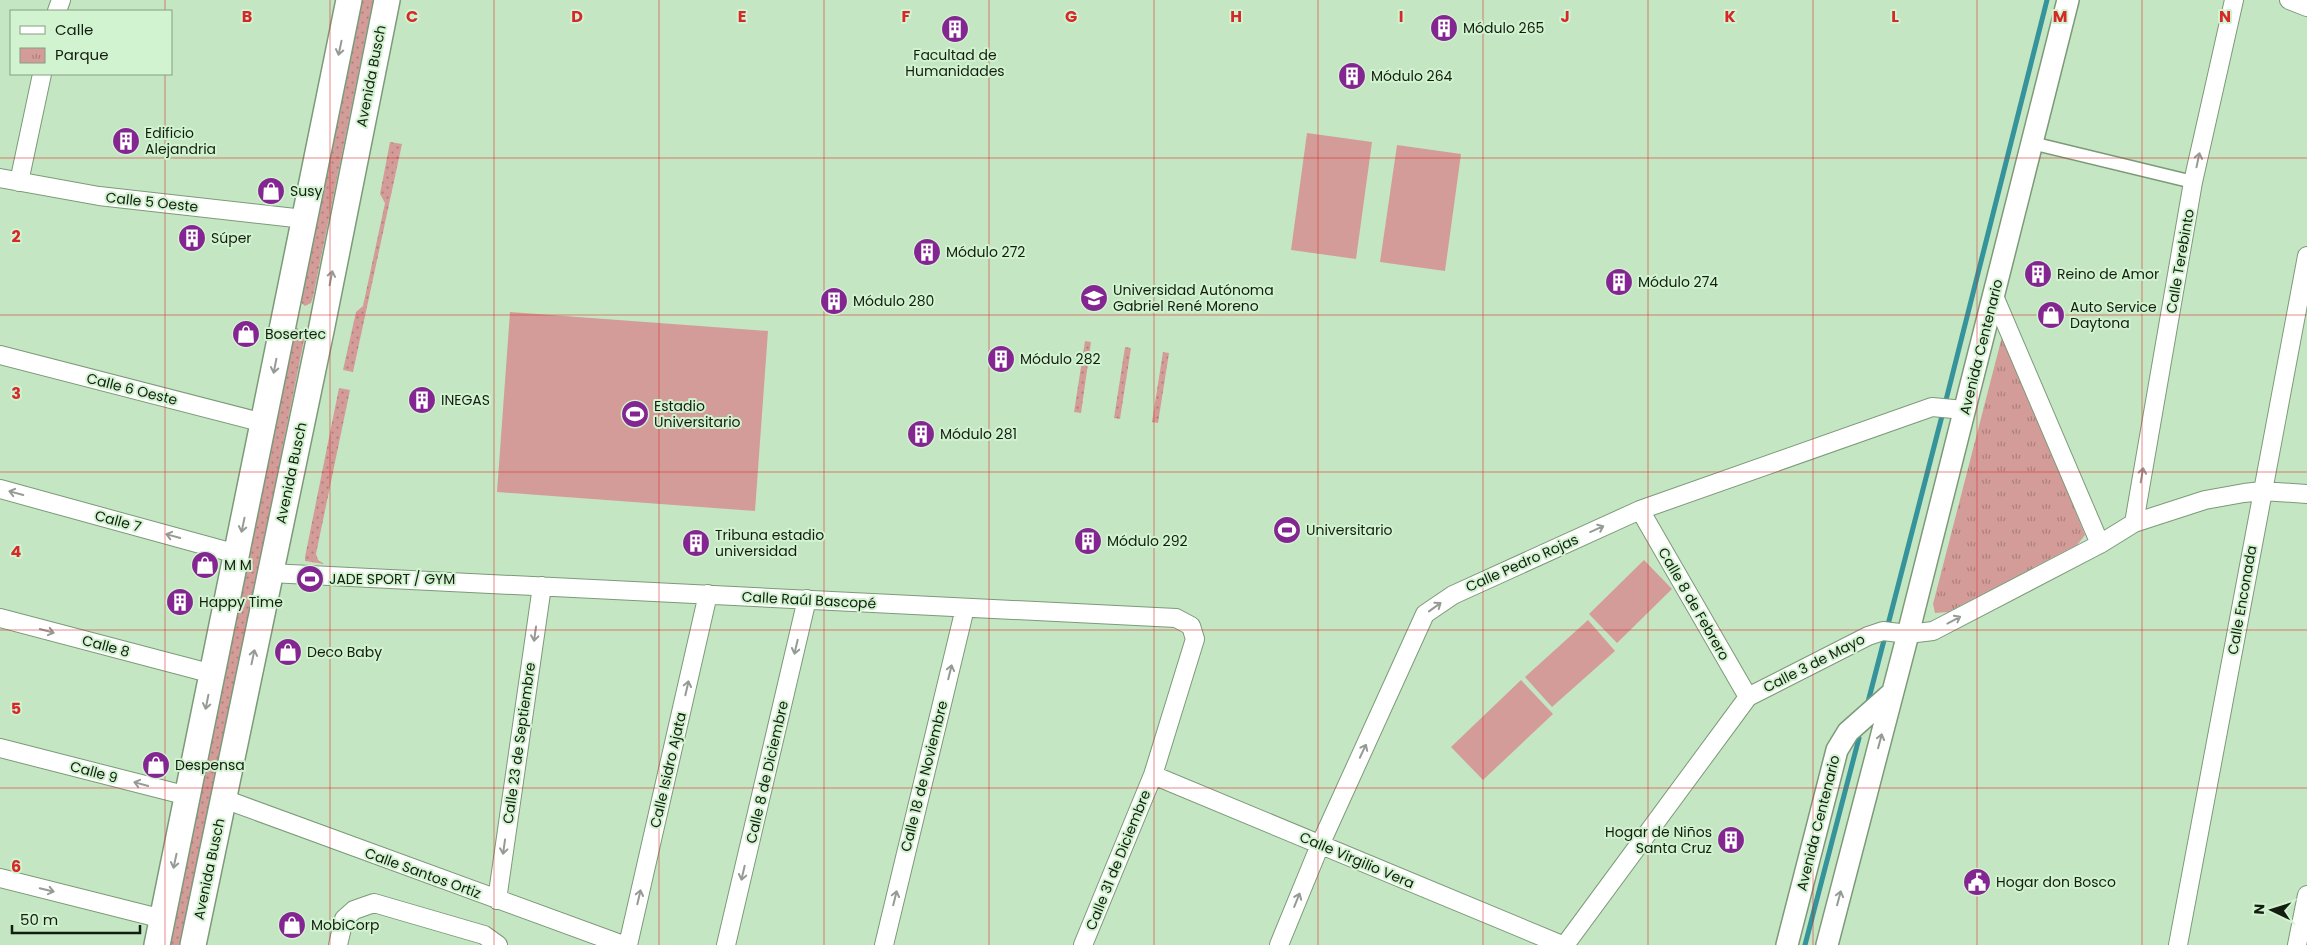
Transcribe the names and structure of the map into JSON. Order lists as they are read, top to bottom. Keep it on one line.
{"streets":{"main road":["Avenida Busch"],"street":["Calle 5 Oeste","Calle Terebinto","Avenida Centenario","Calle 6 Oeste","Calle 7","Calle Pedro Rojas","Calle Raúl Bascopé","Calle Enconada","Calle 8 de Febrero","Calle 8","Calle 3 de Mayo","Calle 23 de Septiembre","Calle Isidro Ajata","Calle 9","Calle 8 de Diciembre","Calle 18 de Noviembre","Calle 31 de Diciembre","Calle Virgilio Vera","Calle Santos Ortiz"]},"crossings":[["Avenida Busch","Calle Raúl Bascopé"],["Avenida Busch","Calle Santos Ortiz"],["Calle Terebinto","Calle 3 de Mayo"],["Avenida Centenario","Calle Pedro Rojas"],["Avenida Centenario","Calle 3 de Mayo"],["Calle Pedro Rojas","Calle 8 de Febrero"],["Calle Pedro Rojas","Calle Virgilio Vera"],["Calle Raúl Bascopé","Calle 23 de Septiembre"],["Calle Raúl Bascopé","Calle Isidro Ajata"],["Calle Raúl Bascopé","Calle 8 de Diciembre"],["Calle Raúl Bascopé","Calle 18 de Noviembre"],["Calle Raúl Bascopé","Calle 31 de Diciembre"],["Calle Raúl Bascopé","Calle Virgilio Vera"],["Calle Enconada","Calle 3 de Mayo"],["Calle 8 de Febrero","Calle 3 de Mayo"],["Calle 3 de Mayo","Calle Virgilio Vera"],["Calle 23 de Septiembre","Calle Santos Ortiz"],["Calle 31 de Diciembre","Calle Virgilio Vera"]],"one_way":["Calle Terebinto","Calle 7","Calle Pedro Rojas","Calle 8","Calle 23 de Septiembre","Calle Isidro Ajata","Calle 8 de Diciembre","Calle 18 de Noviembre"],"places":{"building":["Módulo 265","Facultad de Humanidades","Módulo 264","Edificio Alejandria","Súper","Módulo 272","Reino de Amor","Módulo 274","Módulo 280","Módulo 282","INEGAS","Módulo 281","Módulo 292","Tribuna estadio universidad","Happy Time","Hogar de Niños Santa Cruz"],"shop":["Susy","Auto Service Daytona","Bosertec","M M","Deco Baby","Despensa","MobiCorp"],"school or university":["Universidad Autónoma Gabriel René Moreno"],"sports":["Estadio Universitario","Universitario","JADE SPORT / GYM"],"public building":["Hogar don Bosco"]},"legend":["Calle","Parque"],"scale_bar":"50 m","north":"left","grid":{"columns":["B","C","D","E","F","G","H","I","J","K","L","M","N"],"rows":["2","3","4","5","6"]}}
